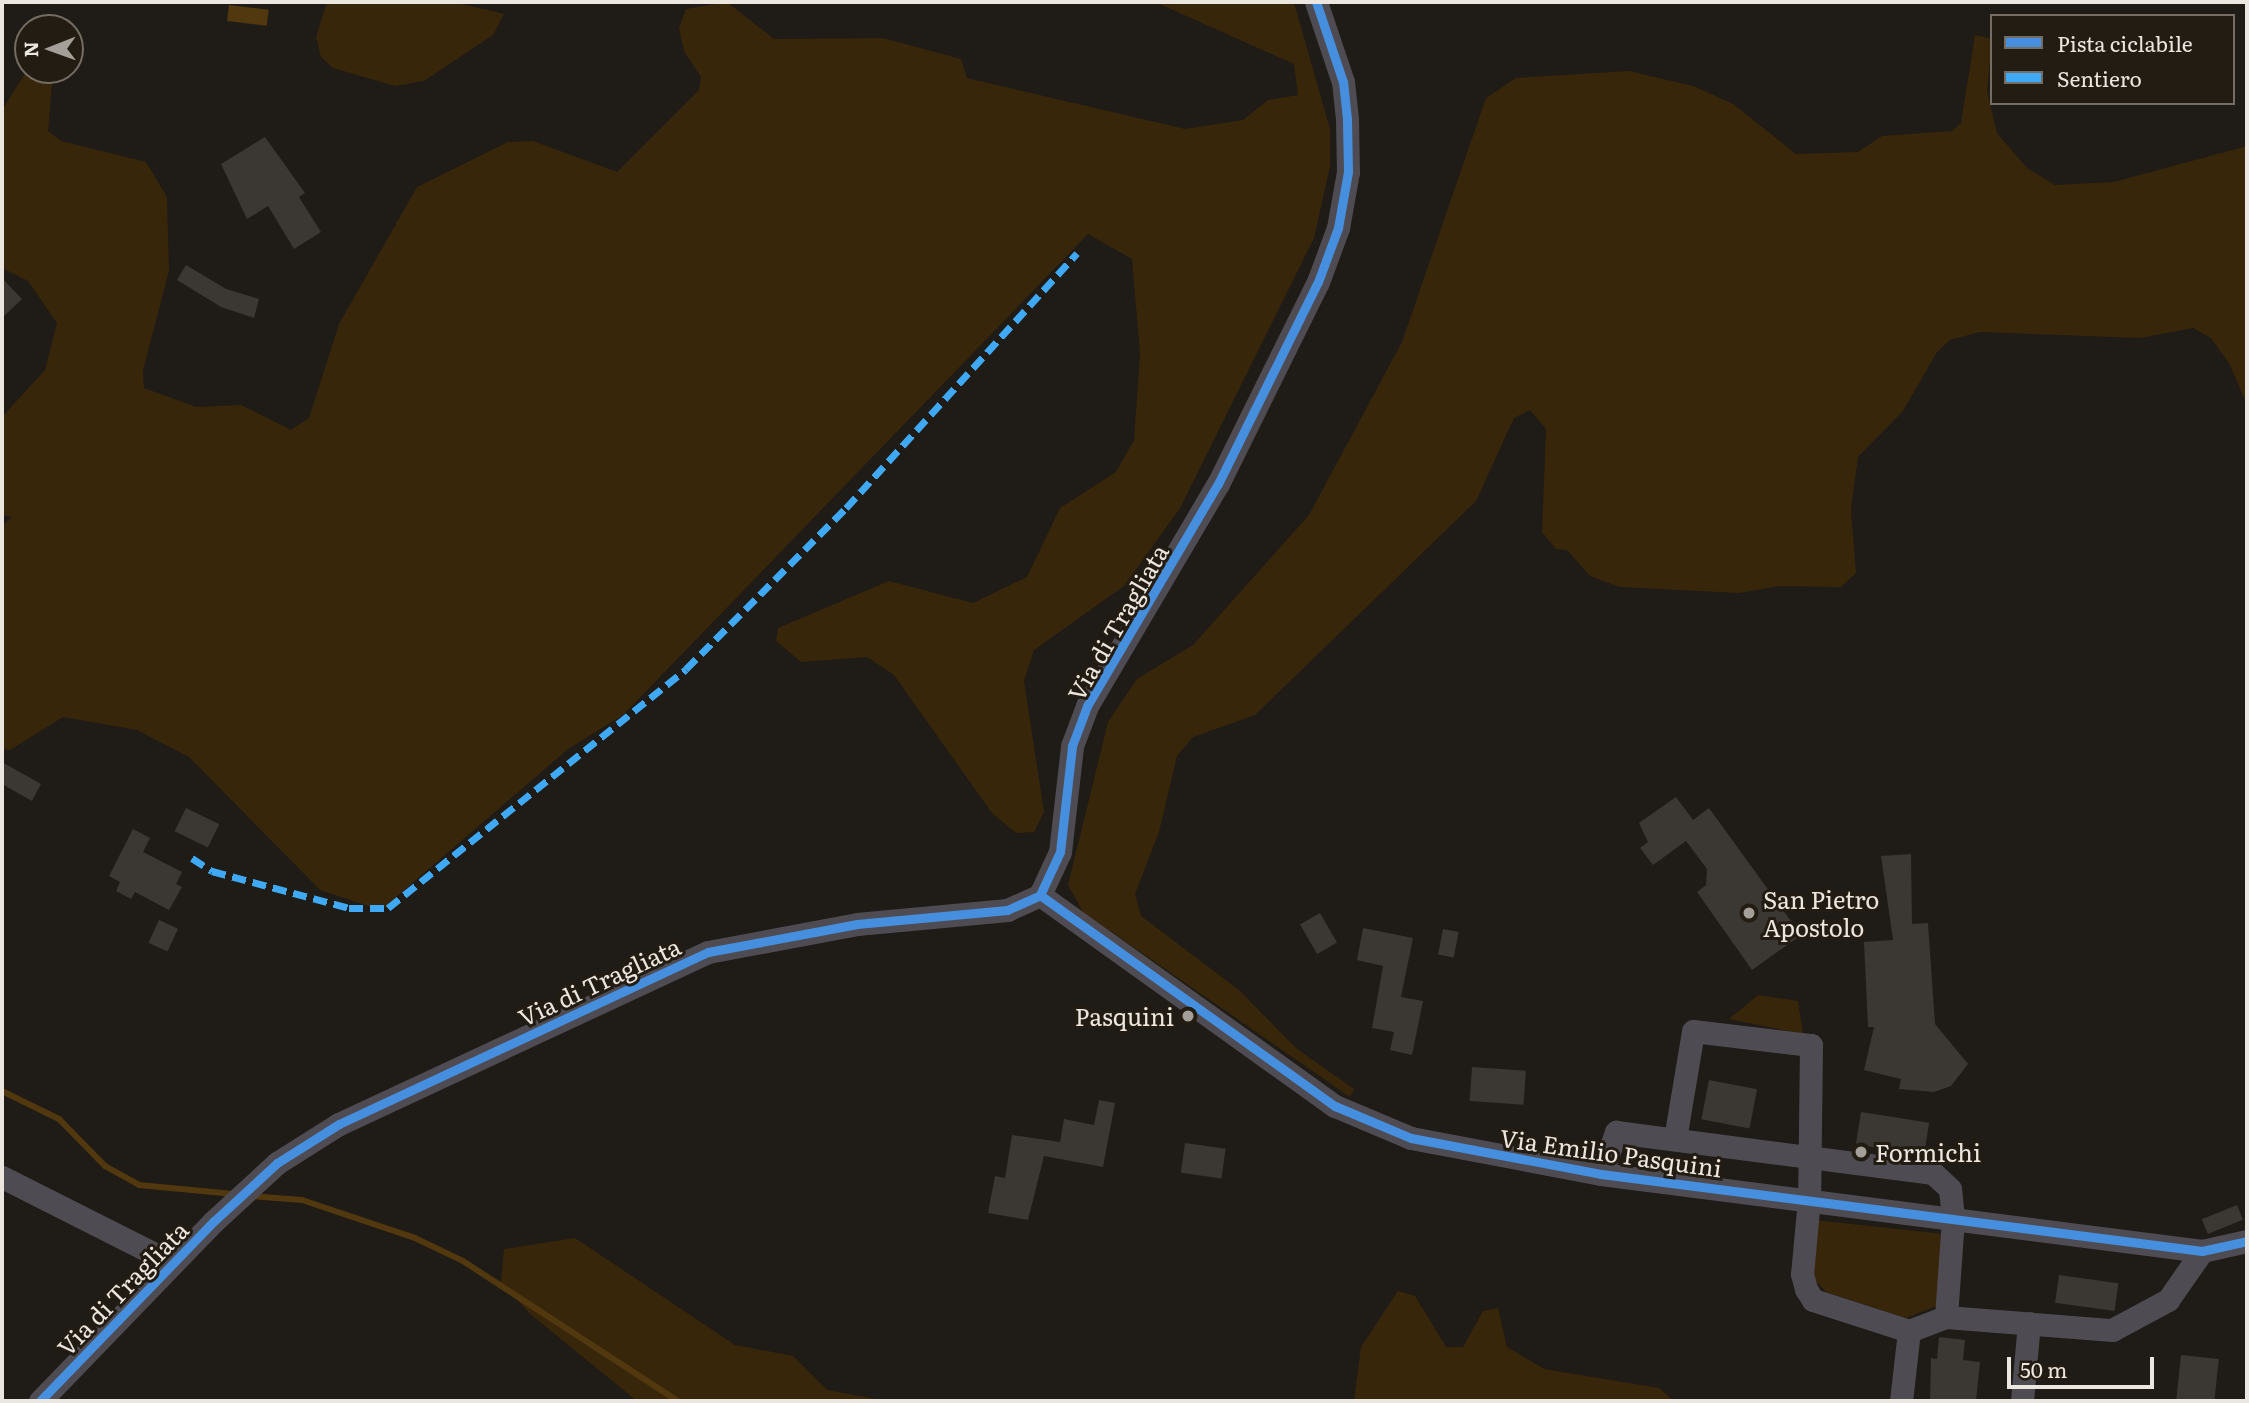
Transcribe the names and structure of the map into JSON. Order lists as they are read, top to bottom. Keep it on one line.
{"streets":{"street":["Via di Tragliata","Via Emilio Pasquini"]},"crossings":[["Via di Tragliata","Via Emilio Pasquini"]],"places":["San Pietro Apostolo","Pasquini","Formichi"],"legend":["Pista ciclabile","Sentiero"],"scale_bar":"50 m","north":"left"}
